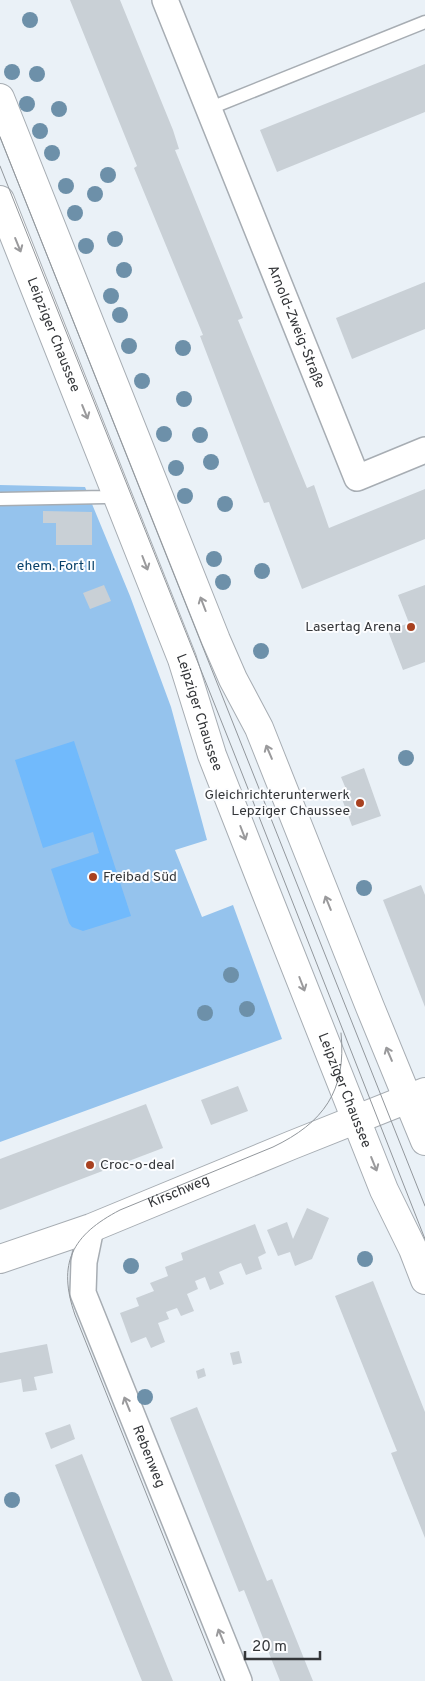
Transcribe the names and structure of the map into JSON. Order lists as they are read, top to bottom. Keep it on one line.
{"streets":{"main road":["Leipziger Chaussee","Kirschweg"],"street":["Arnold-Zweig-Straße","Rebenweg"]},"crossings":[["Leipziger Chaussee","Kirschweg"],["Kirschweg","Rebenweg"]],"one_way":["Rebenweg"],"parks":["ehem. Fort II"],"places":["Lasertag Arena","Gleichrichterunterwerk Lepziger Chaussee","Freibad Süd","Croc-o-deal"],"scale_bar":"20 m"}
